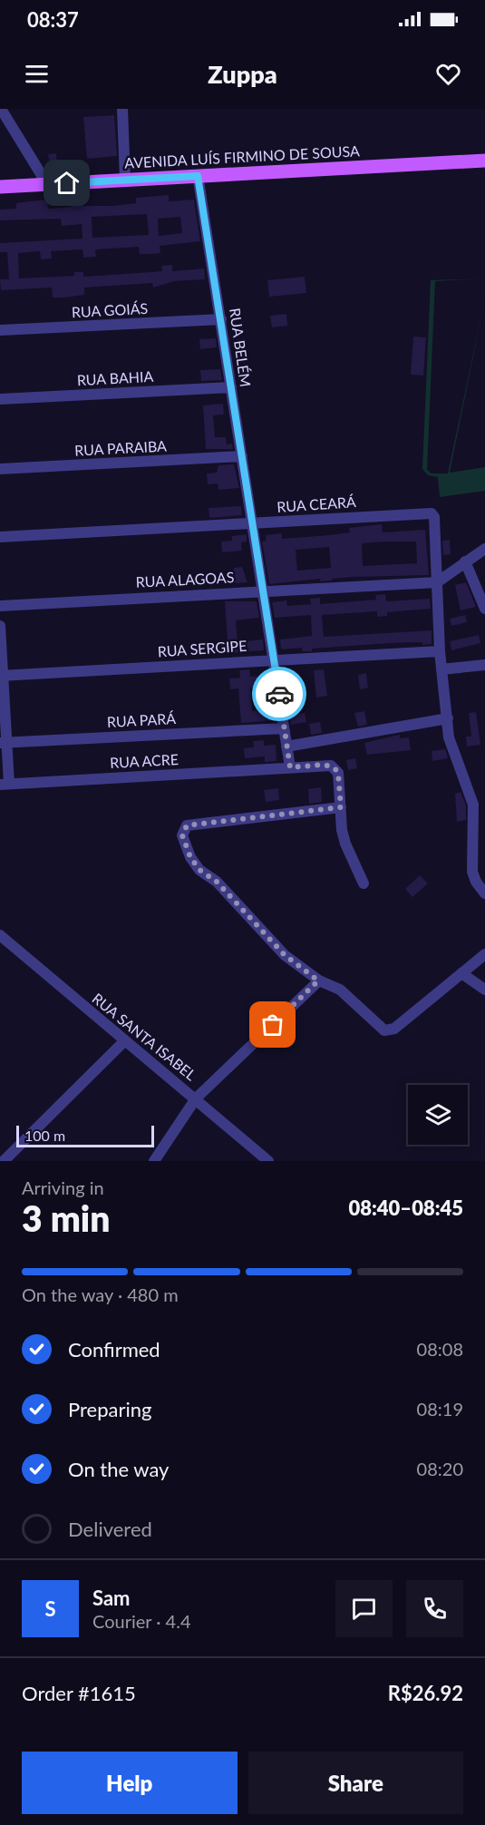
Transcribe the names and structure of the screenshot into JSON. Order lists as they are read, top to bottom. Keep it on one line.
{"streets":{"main road":["AVENIDA LUÍS FIRMINO DE SOUSA"],"street":["RUA GOIÁS","RUA BELÉM","RUA BAHIA","RUA PARAIBA","RUA CEARÁ","RUA ALAGOAS","RUA SERGIPE","RUA PARÁ","RUA ACRE","RUA SANTA ISABEL"]},"crossings":[["AVENIDA LUÍS FIRMINO DE SOUSA","RUA BELÉM"],["RUA GOIÁS","RUA BELÉM"],["RUA BELÉM","RUA BAHIA"],["RUA BELÉM","RUA PARAIBA"],["RUA BELÉM","RUA CEARÁ"],["RUA BELÉM","RUA ALAGOAS"],["RUA BELÉM","RUA SERGIPE"],["RUA BELÉM","RUA PARÁ"],["RUA BELÉM","RUA ACRE"],["RUA CEARÁ","RUA ALAGOAS"],["RUA CEARÁ","RUA SERGIPE"]],"scale_bar":"100 m","page":{"status":"08:37","header":"Zuppa","scale":"100 m","heading":["3 min","Arriving in","08:40–08:45"],"panel":["Sam","Courier · 4.4","Order #1615","R$26.92"],"bar":"On the way · 480 m","list":[["Confirmed","08:08"],["Preparing","08:19"],["On the way","08:20"],"Delivered"],"round":"S","buttons":["Help","Share"]}}
